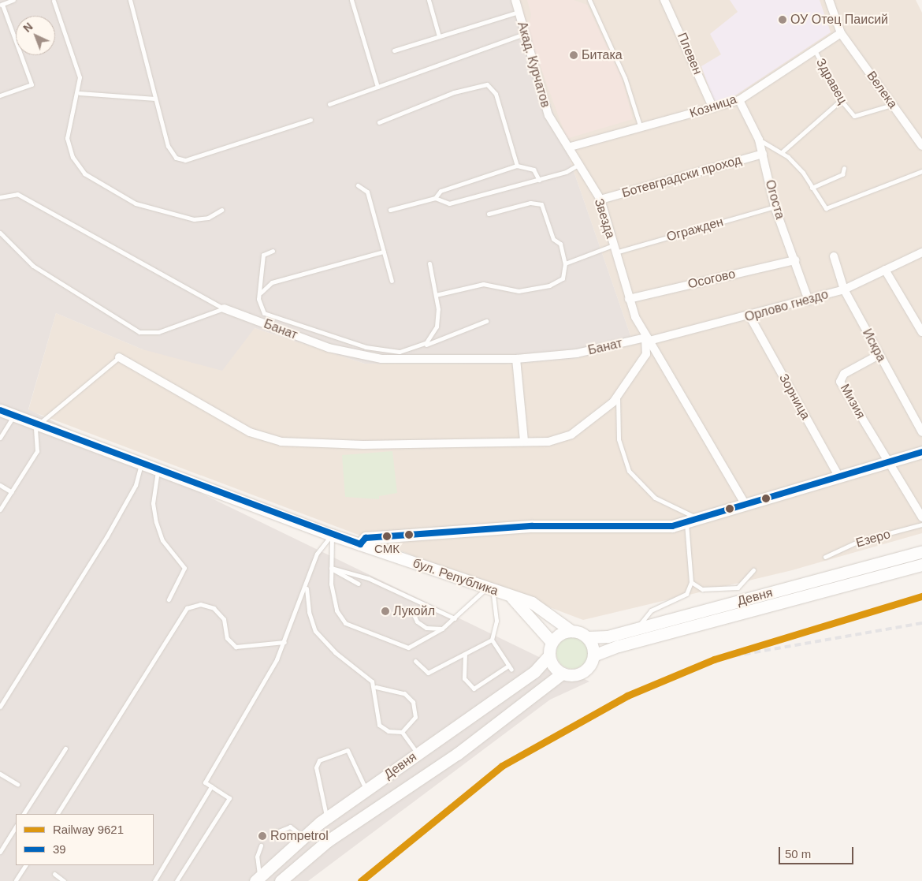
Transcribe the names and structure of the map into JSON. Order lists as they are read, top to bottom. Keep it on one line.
{"streets":{"main road":["бул. Република","Девня"],"street":["Плевен","Акад. Курчатов","Велека","Козница","Ботевградски проход","Огоста","Звезда","Осогово","Орлово гнездо","Банат","Искра","Зорница","Мизия"],"lane":["Здравец","Огражден","Езеро"]},"crossings":[["Плевен","Козница"],["Акад. Курчатов","Козница"],["Акад. Курчатов","Звезда"],["Здравец","Велека"],["Здравец","Козница"],["Велека","Козница"],["Козница","Огоста"],["Козница","Звезда"],["Ботевградски проход","Огоста"],["Ботевградски проход","Звезда"],["Огоста","Огражден"],["Огоста","Осогово"],["Огоста","Орлово гнездо"],["Звезда","Огражден"],["Звезда","Осогово"],["Звезда","Орлово гнездо"],["Звезда","Банат"],["Орлово гнездо","Банат"],["Орлово гнездо","Искра"],["Орлово гнездо","Зорница"],["Искра","Мизия"],["бул. Република","Девня"]],"places":["ОУ Отец Паисий","Битака","СМК","Лукойл","Rompetrol"],"lines":["transit line 39","rail line 9621"],"legend":["Railway 9621","39"],"scale_bar":"50 m","north":"top left"}
